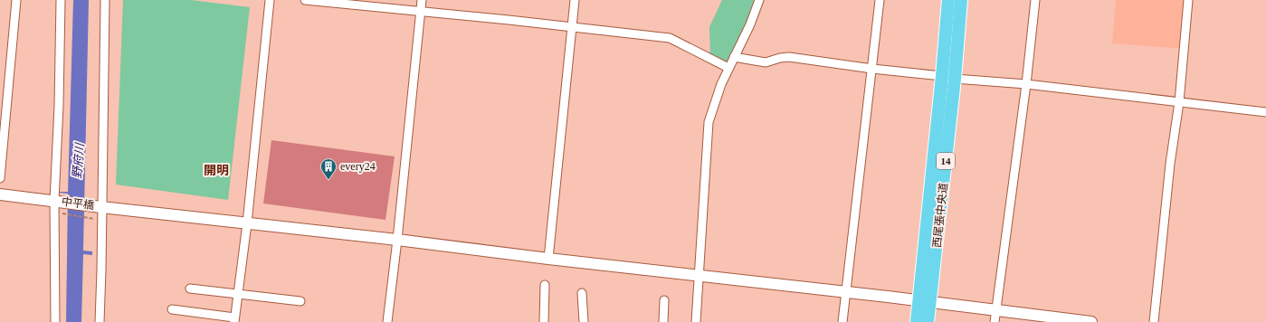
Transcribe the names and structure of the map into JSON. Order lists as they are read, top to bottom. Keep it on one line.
{"streets":{"main road":["14","西尾張中央道"],"street":["中平橋"]},"crossings":[["中平橋","西尾張中央道"]],"districts":["開明"],"water":["野府川"],"places":{"building":["every24"]}}
